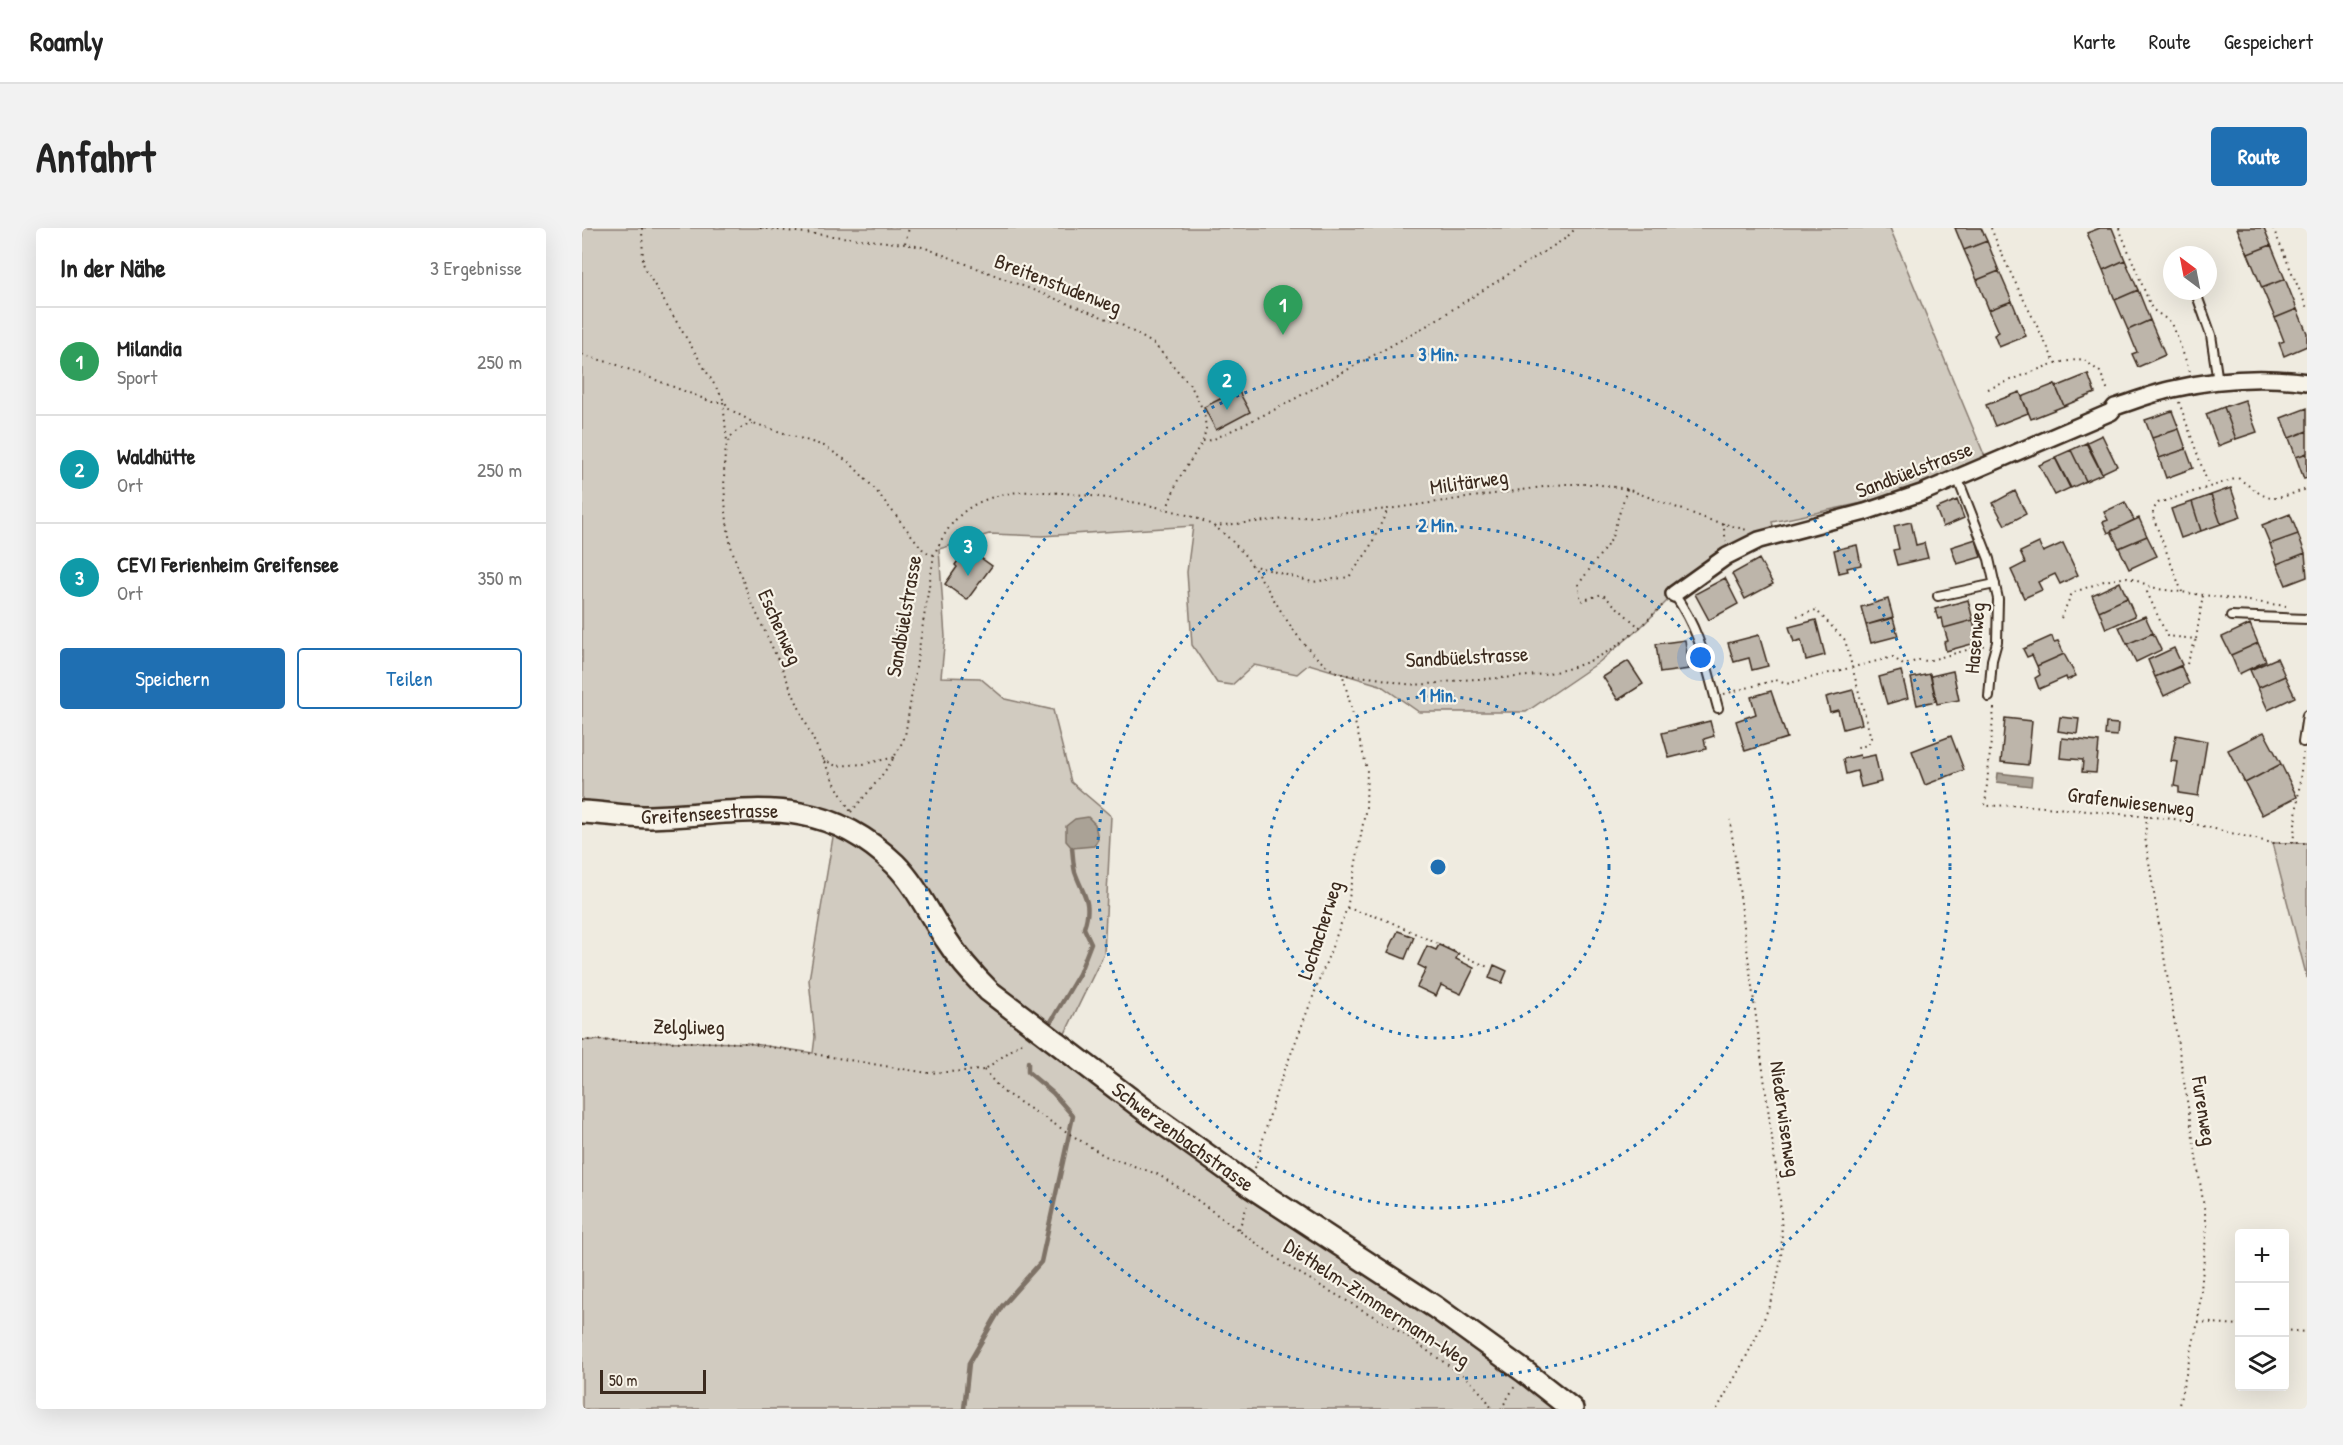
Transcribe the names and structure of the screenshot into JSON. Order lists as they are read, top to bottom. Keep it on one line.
{"streets":{"street":["Sandbüelstrasse","Greifenseestrasse","Schwerzenbachstrasse"],"lane":["Hasenweg"],"path":["Breitenstudenweg","Militärweg","Eschenweg","Grafenwiesenweg","Lochacherweg","Zelgliweg","Furenweg","Niederwisenweg","Diethelm-Zimmermann-Weg"]},"crossings":[["Sandbüelstrasse","Militärweg"],["Sandbüelstrasse","Eschenweg"],["Sandbüelstrasse","Hasenweg"],["Sandbüelstrasse","Greifenseestrasse"],["Sandbüelstrasse","Lochacherweg"],["Sandbüelstrasse","Schwerzenbachstrasse"],["Eschenweg","Greifenseestrasse"],["Eschenweg","Schwerzenbachstrasse"],["Hasenweg","Grafenwiesenweg"],["Grafenwiesenweg","Furenweg"],["Greifenseestrasse","Schwerzenbachstrasse"],["Lochacherweg","Schwerzenbachstrasse"],["Lochacherweg","Diethelm-Zimmermann-Weg"],["Zelgliweg","Diethelm-Zimmermann-Weg"]],"scale_bar":"50 m","north":"top left","page":{"header":"Roamly","nav":["Karte","Route","Gespeichert"],"buttons":["Route",["Speichern","Teilen"]],"title":"Anfahrt","heading":["In der Nähe","3 Ergebnisse"],"pins":["1","2","3"],"list":[{"mark":"1","name":"Milandia","note":"Sport","value":"250 m"},{"mark":"2","name":"Waldhütte","note":"Ort","value":"250 m"},{"mark":"3","name":"CEVI Ferienheim Greifensee","note":"Ort","value":"350 m"}],"map_buttons":["+","−"],"scale":"50 m"},"rings":["3 Min.","2 Min.","1 Min."]}
